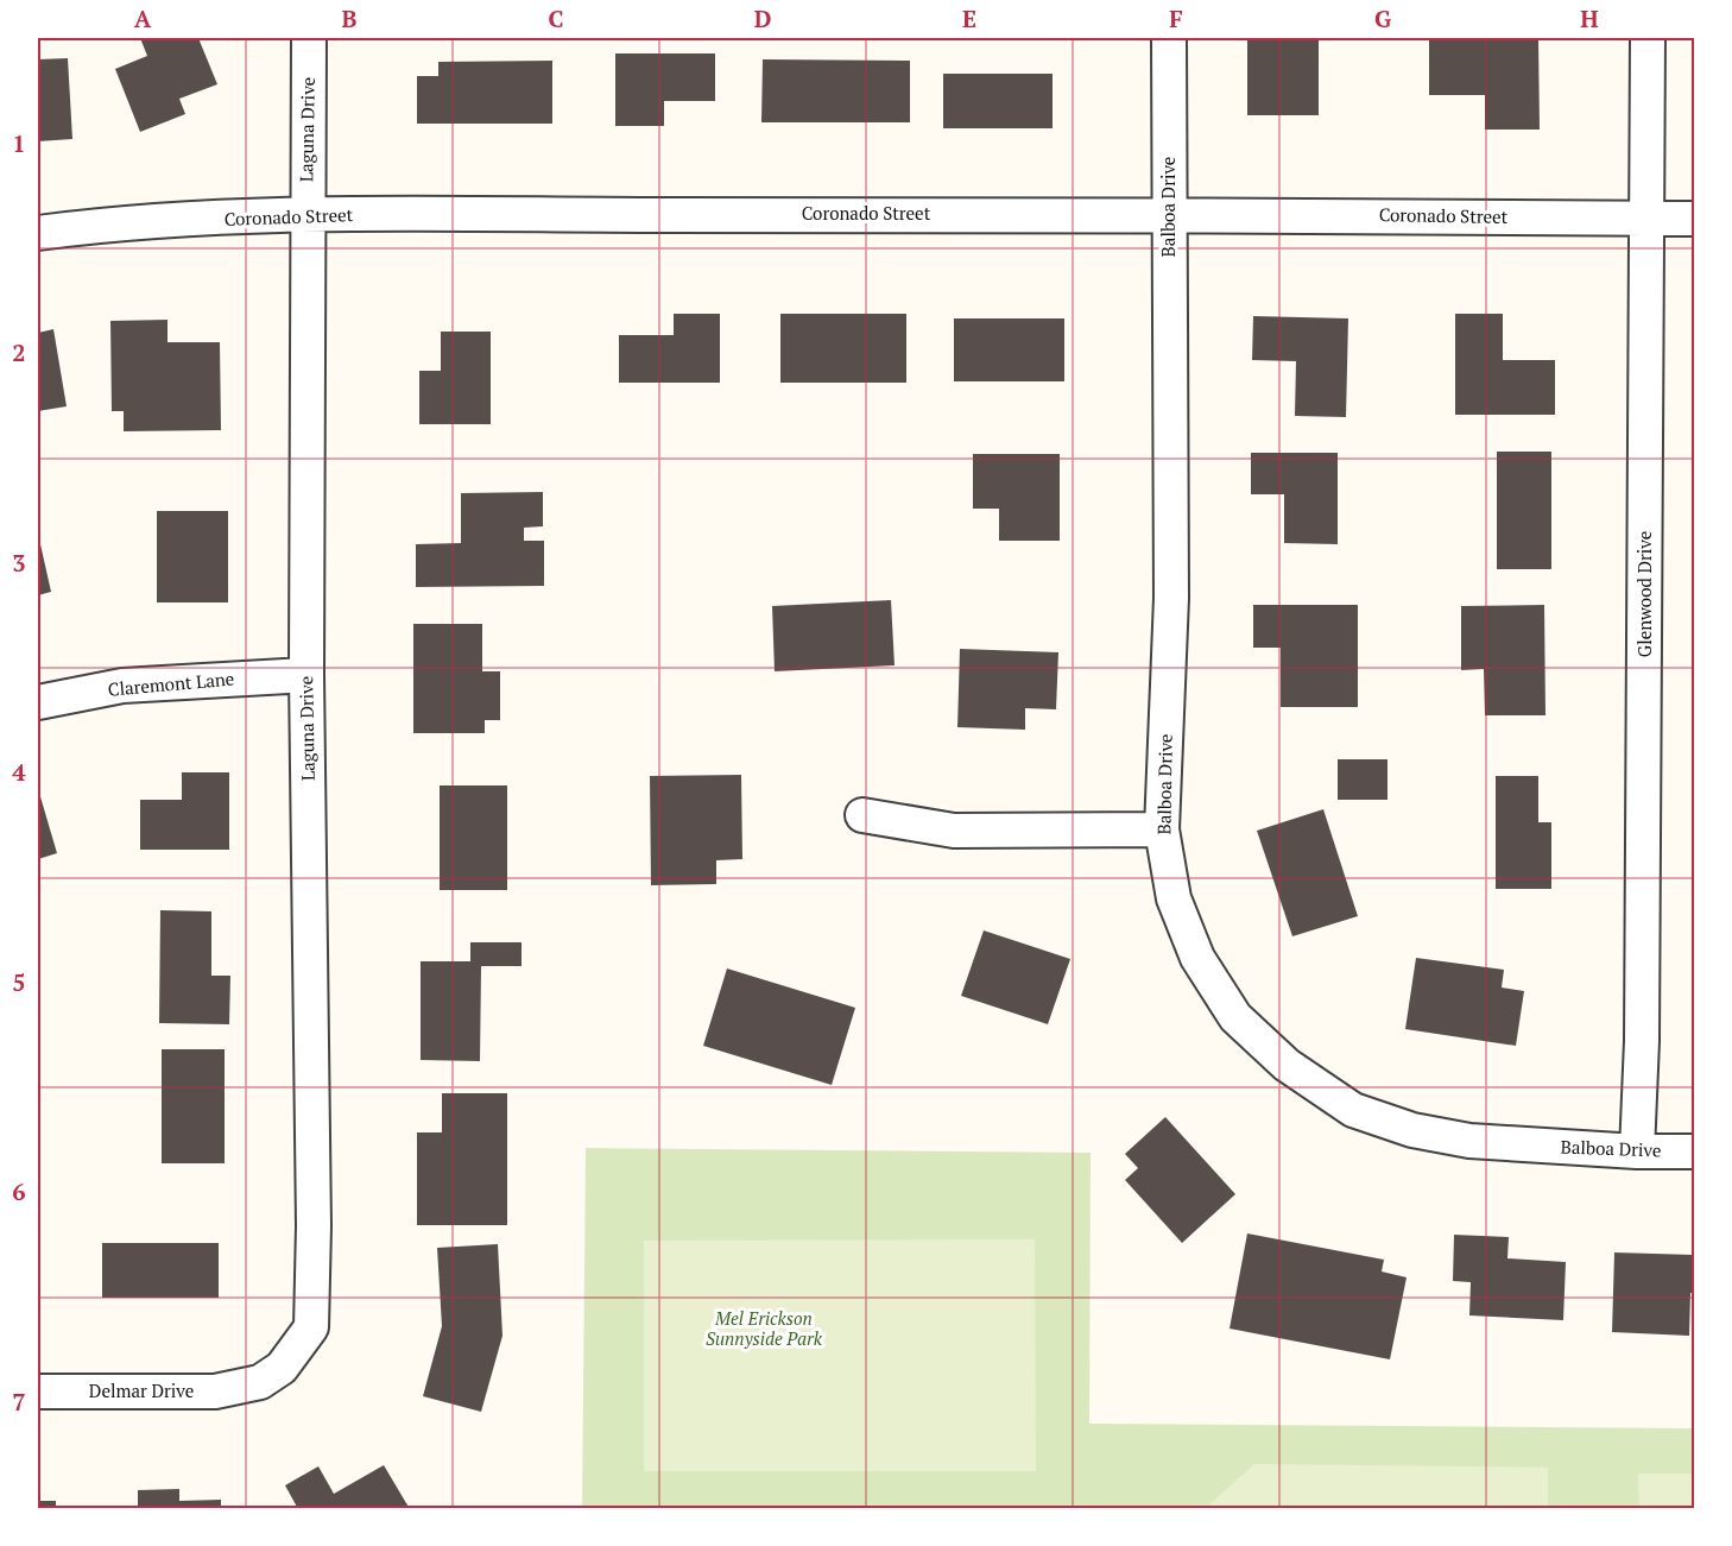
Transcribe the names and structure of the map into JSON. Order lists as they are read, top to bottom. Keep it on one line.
{"streets":{"street":["Laguna Drive","Balboa Drive","Coronado Street","Glenwood Drive","Claremont Lane","Delmar Drive"]},"crossings":[["Laguna Drive","Coronado Street"],["Laguna Drive","Claremont Lane"],["Laguna Drive","Delmar Drive"],["Balboa Drive","Coronado Street"],["Balboa Drive","Glenwood Drive"],["Coronado Street","Glenwood Drive"]],"parks":["Mel Erickson Sunnyside Park"],"grid":{"columns":["A","B","C","D","E","F","G","H"],"rows":["1","2","3","4","5","6","7"]}}
